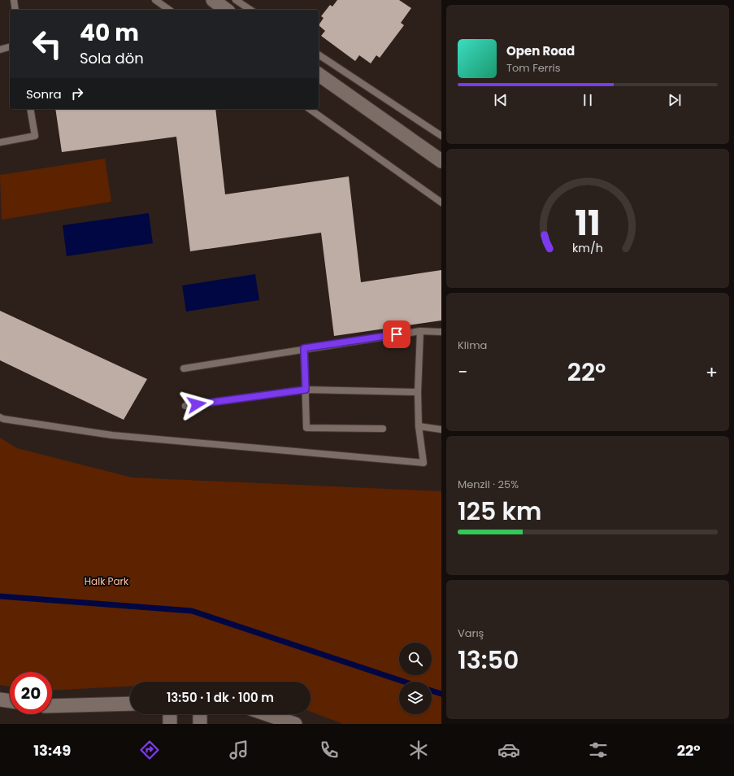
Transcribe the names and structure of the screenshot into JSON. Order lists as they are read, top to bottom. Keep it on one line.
{"parks":["Halk Park"],"page":{"turn":["40 m","Sola dön"],"song":["Open Road","Tom Ferris"],"then":"Sonra","tile":["Klima",["Menzil · 25%","125 km"],["Varış","13:50"]],"heat":["−","22°","+"],"limit":"20","trip":"13:50 · 1 dk · 100 m","tabs":["13:49","22°"],"gauge":["11","km/h"]}}
